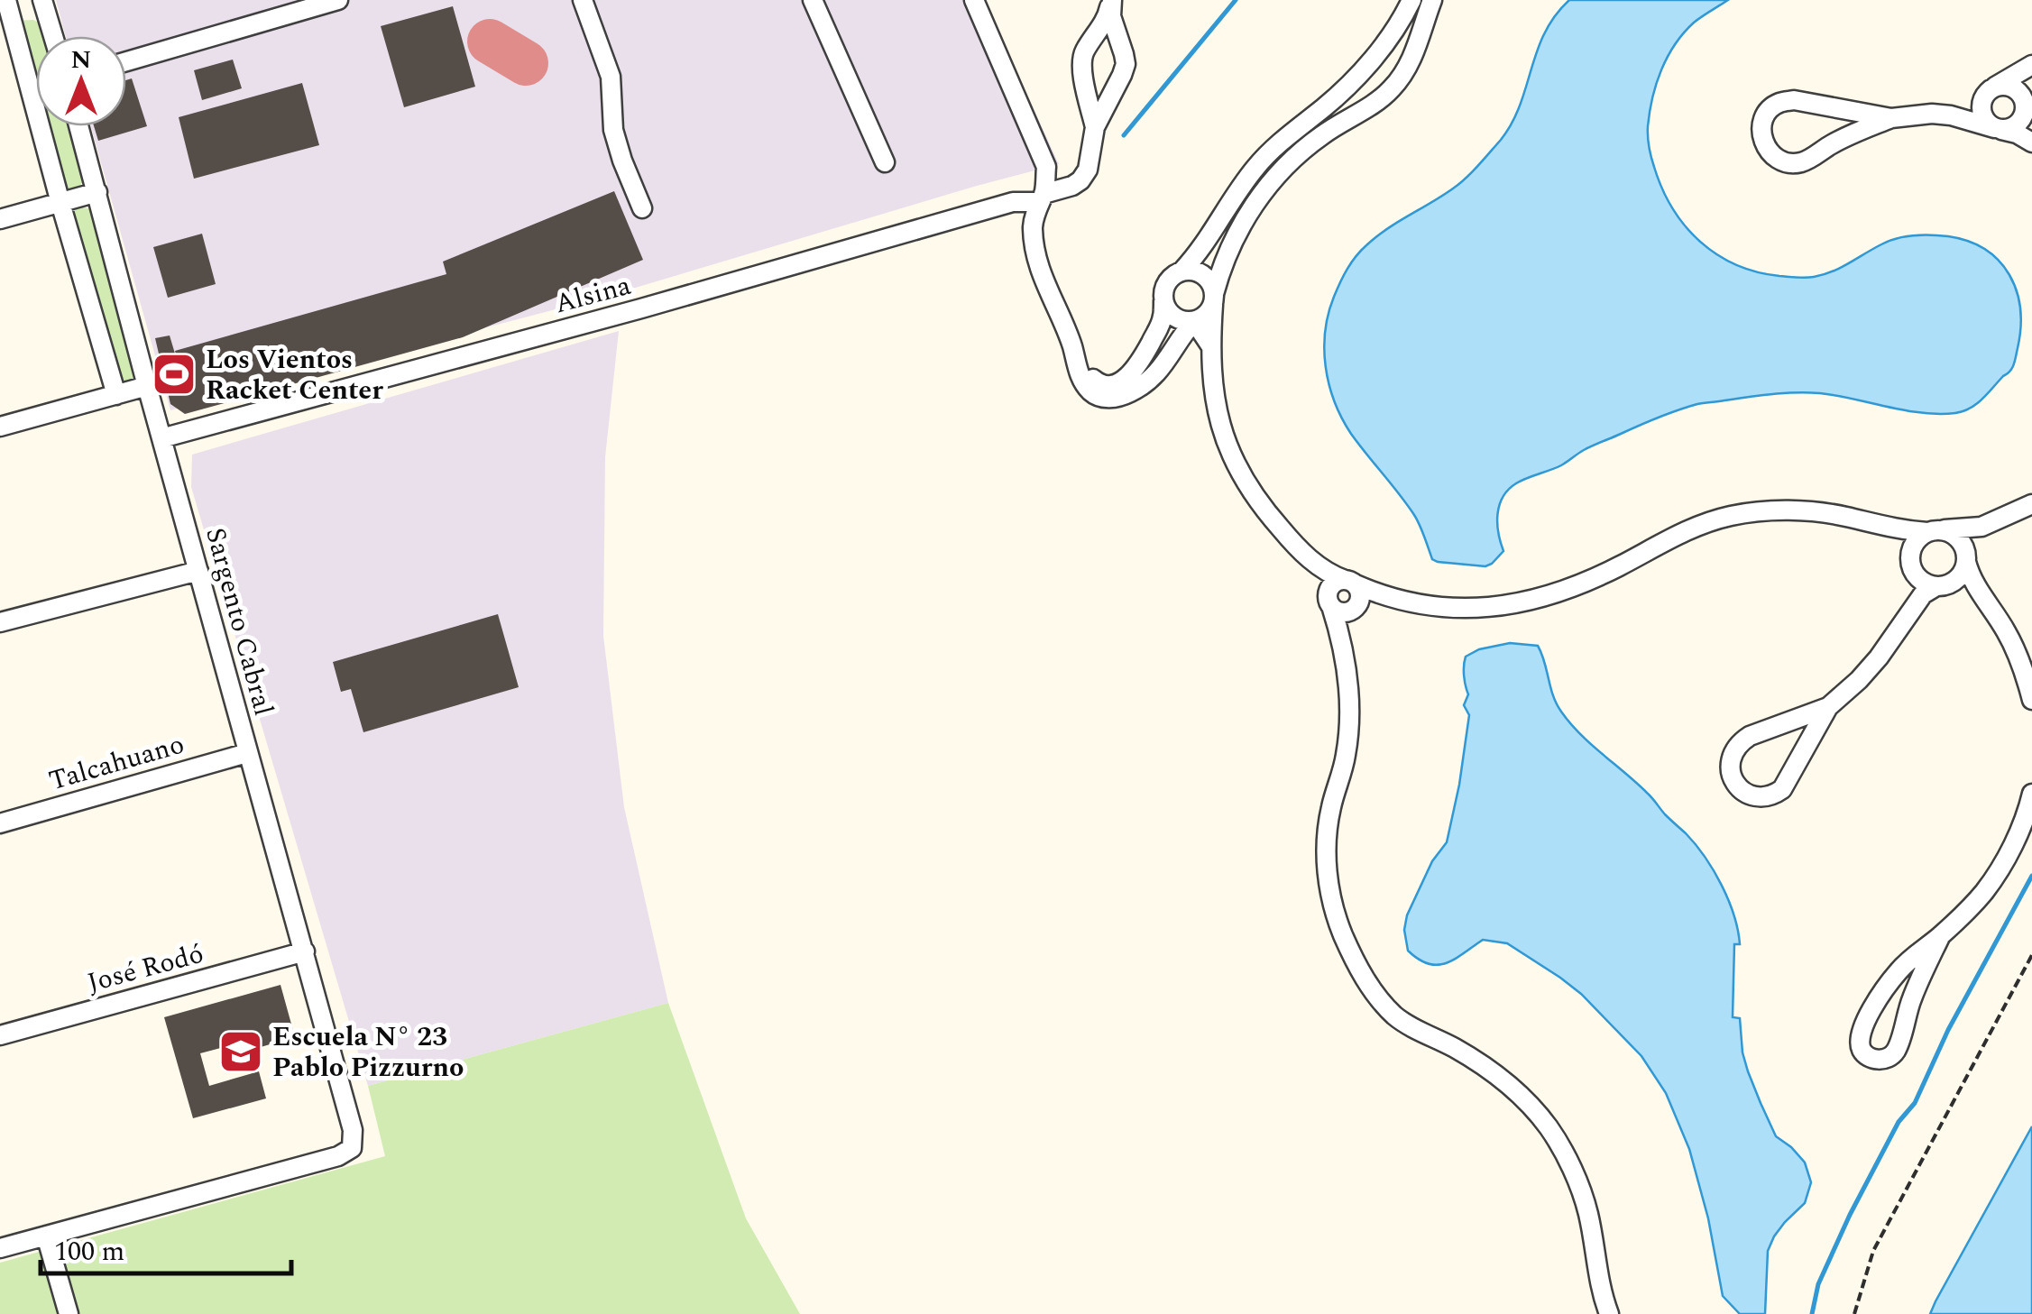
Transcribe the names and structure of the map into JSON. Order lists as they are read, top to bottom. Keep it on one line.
{"streets":{"street":["Alsina","Sargento Cabral","Talcahuano","José Rodó"]},"crossings":[["Alsina","Sargento Cabral"],["Sargento Cabral","Talcahuano"],["Sargento Cabral","José Rodó"]],"places":{"sports":["Los Vientos Racket Center"],"school or university":["Escuela N° 23 Pablo Pizzurno"]},"scale_bar":"100 m","north":"top"}
